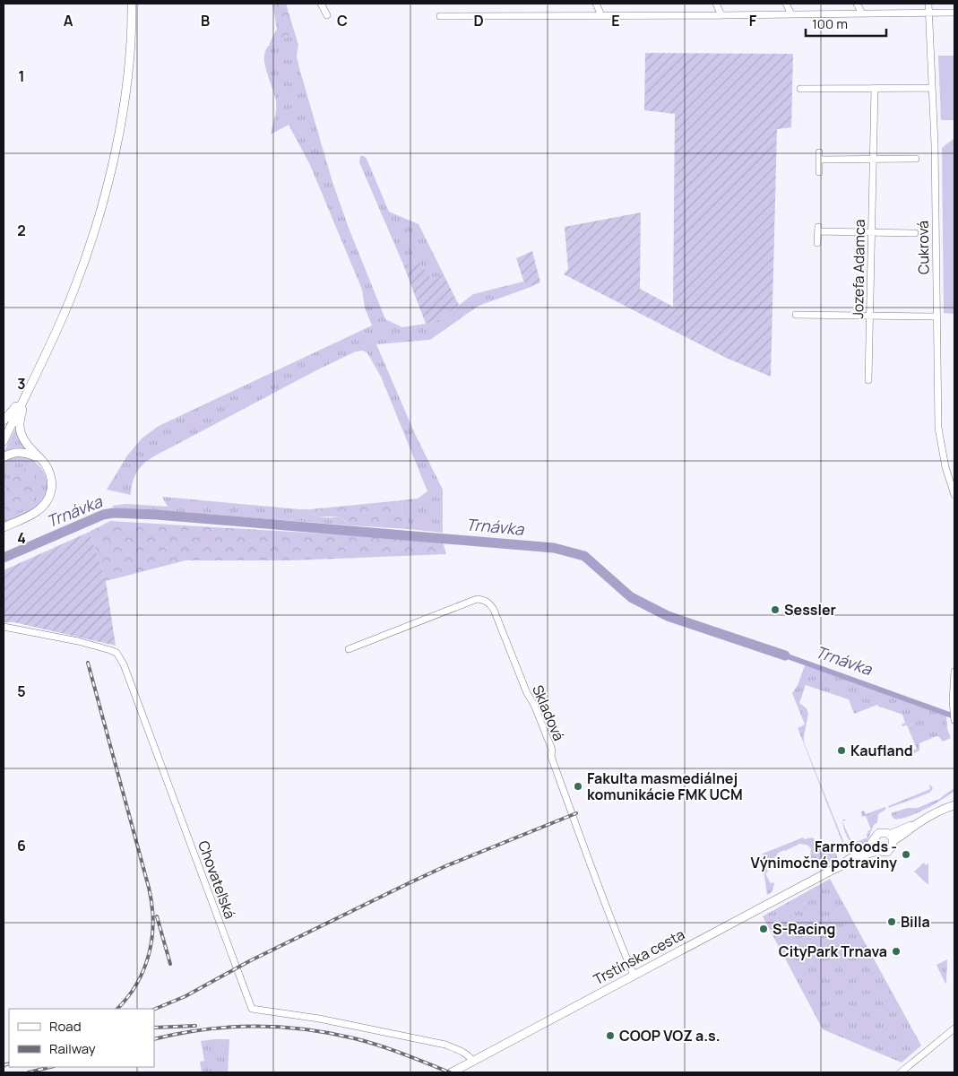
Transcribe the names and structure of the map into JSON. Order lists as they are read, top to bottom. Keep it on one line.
{"streets":{"main road":["Trstínska cesta"],"street":["Cukrová","Jozefa Adamca","Skladová","Chovateľská"]},"crossings":[["Skladová","Trstínska cesta"],["Chovateľská","Trstínska cesta"]],"water":["Trnávka"],"places":["Sessler","Kaufland","Fakulta masmediálnej komunikácie FMK UCM","Farmfoods - Výnimočné potraviny","Billa","S-Racing","CityPark Trnava","COOP VOZ a.s."],"legend":["Road","Railway"],"scale_bar":"100 m","grid":{"columns":["A","B","C","D","E","F"],"rows":["1","2","3","4","5","6"]}}
